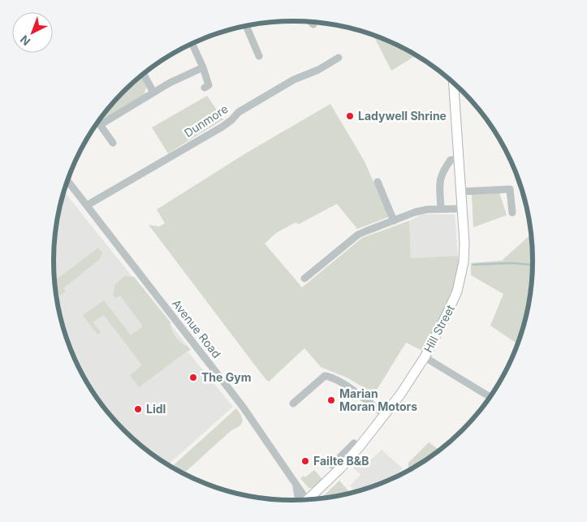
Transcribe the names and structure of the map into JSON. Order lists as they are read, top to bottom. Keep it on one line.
{"streets":{"main road":["Hill Street"],"street":["Dunmore","Avenue Road"]},"crossings":[["Dunmore","Avenue Road"]],"places":["Ladywell Shrine","The Gym","Marian Moran Motors","Lidl","Failte B&B"],"north":"bottom left"}
